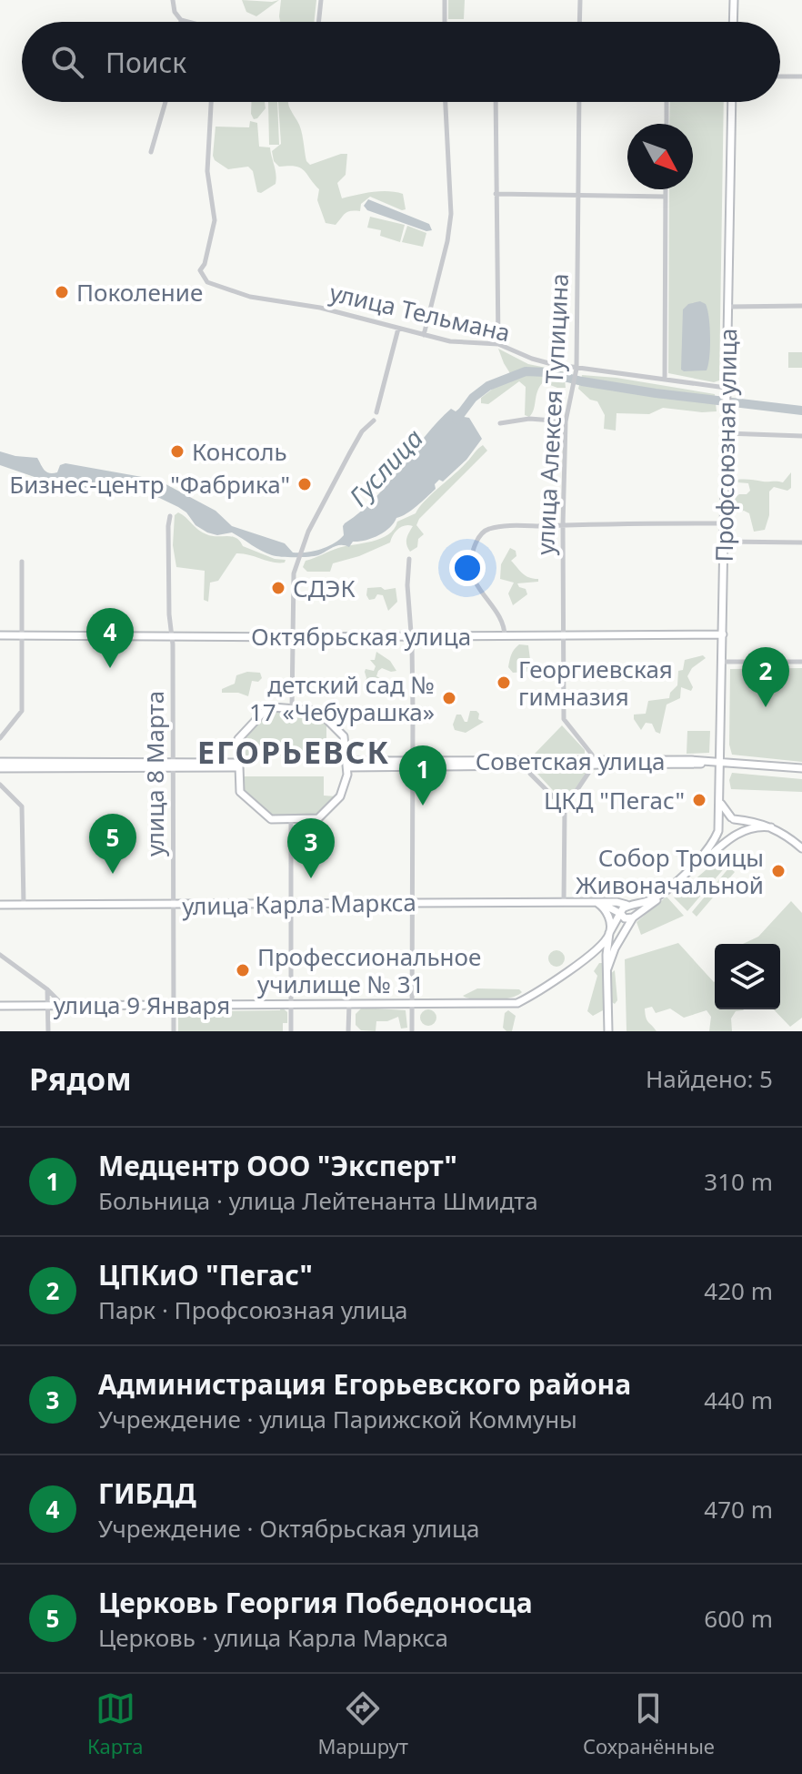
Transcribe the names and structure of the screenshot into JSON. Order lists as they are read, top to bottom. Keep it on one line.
{"streets":{"street":["улица Тельмана","улица Алексея Тупицина","Профсоюзная улица","Октябрьская улица","Советская улица","улица 8 Марта","улица Карла Маркса","улица 9 Января"]},"crossings":[["улица Тельмана","улица Алексея Тупицина"],["улица Тельмана","Профсоюзная улица"],["улица Алексея Тупицина","Октябрьская улица"],["улица Алексея Тупицина","Советская улица"],["Профсоюзная улица","Октябрьская улица"],["Профсоюзная улица","Советская улица"],["Октябрьская улица","улица 8 Марта"],["улица 8 Марта","улица Карла Маркса"],["улица 8 Марта","улица 9 Января"],["улица Карла Маркса","улица 9 Января"]],"districts":["ЕГОРЬЕВСК"],"water":["Гуслица"],"places":["Поколение","Консоль","Бизнес-центр \"Фабрика\"","СДЭК","Георгиевская гимназия","детский сад № 17 «Чебурашка»","ЦКД \"Пегас\"","Собор Троицы Живоначальной","Профессиональное училище № 31"],"north":"bottom right","page":{"search":"Поиск","pins":["4","2","1","5","3"],"heading":["Рядом","Найдено: 5"],"list":[{"mark":"1","name":"Медцентр ООО \"Эксперт\"","note":"Больница · улица Лейтенанта Шмидта","value":"310 m"},{"mark":"2","name":"ЦПКиО \"Пегас\"","note":"Парк · Профсоюзная улица","value":"420 m"},{"mark":"3","name":"Администрация Егорьевского района","note":"Учреждение · улица Парижской Коммуны","value":"440 m"},{"mark":"4","name":"ГИБДД","note":"Учреждение · Октябрьская улица","value":"470 m"},{"mark":"5","name":"Церковь Георгия Победоносца","note":"Церковь · улица Карла Маркса","value":"600 m"}],"nav":["Карта","Маршрут","Сохранённые"]}}
